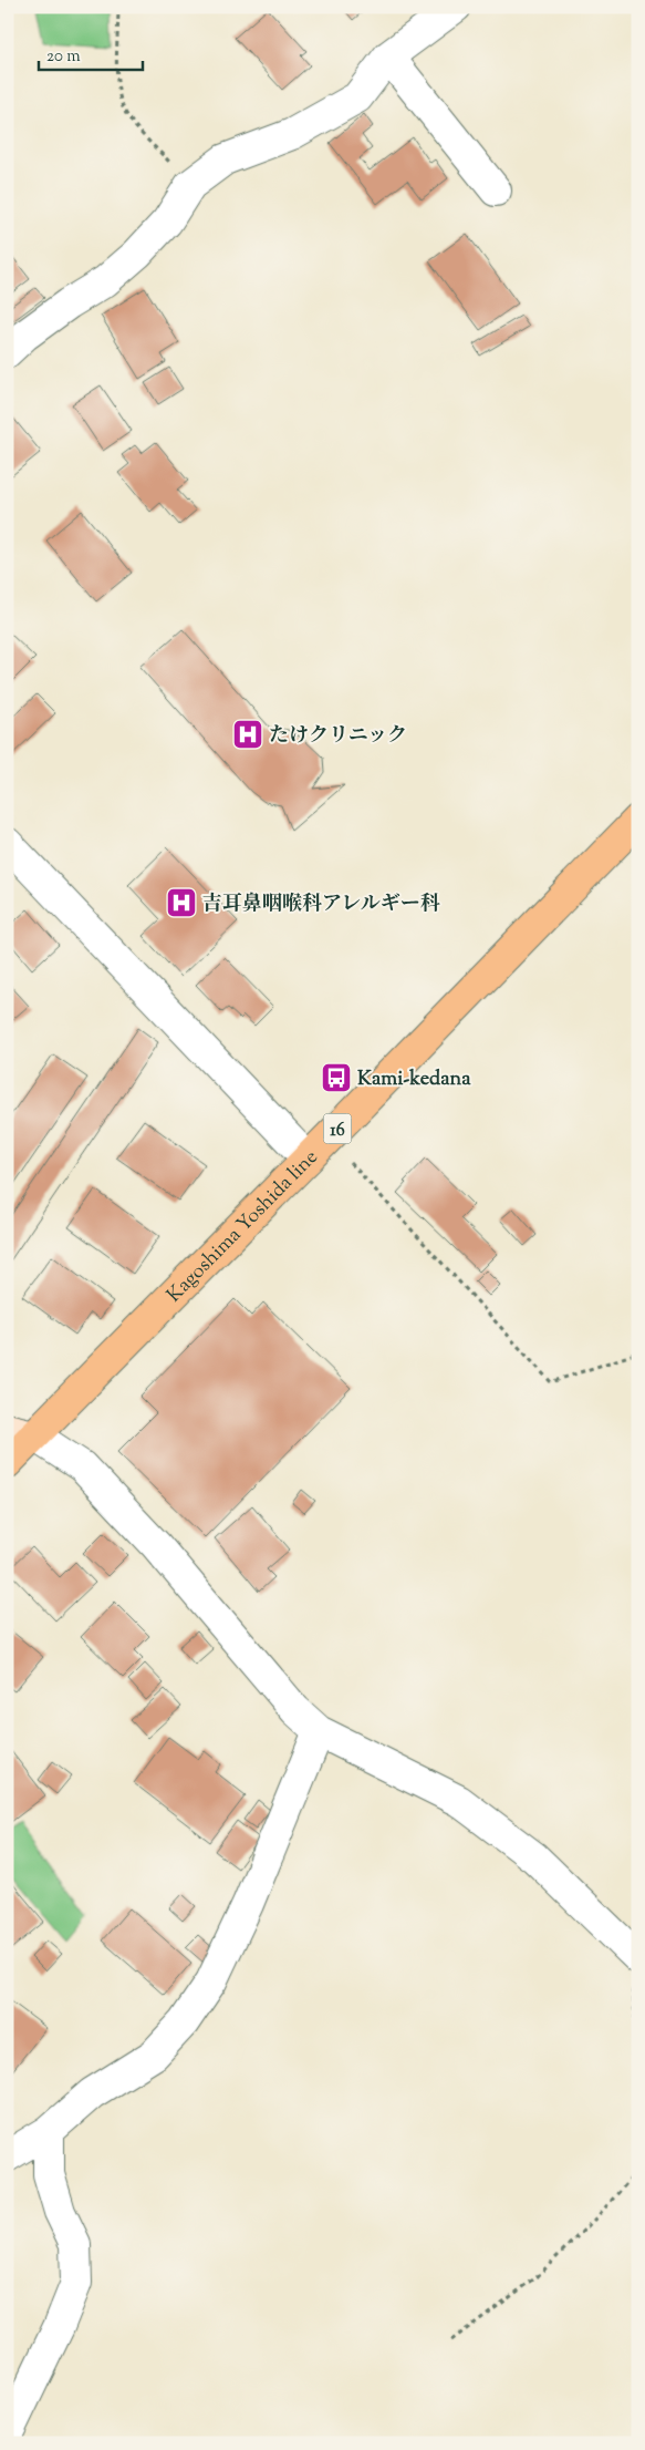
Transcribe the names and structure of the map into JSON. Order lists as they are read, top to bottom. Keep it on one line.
{"streets":{"main road":["16","Kagoshima Yoshida line"]},"places":{"hospital":["たけクリニック","吉耳鼻咽喉科アレルギー科"],"bus stop":["Kami-kedana"]},"scale_bar":"20 m"}
